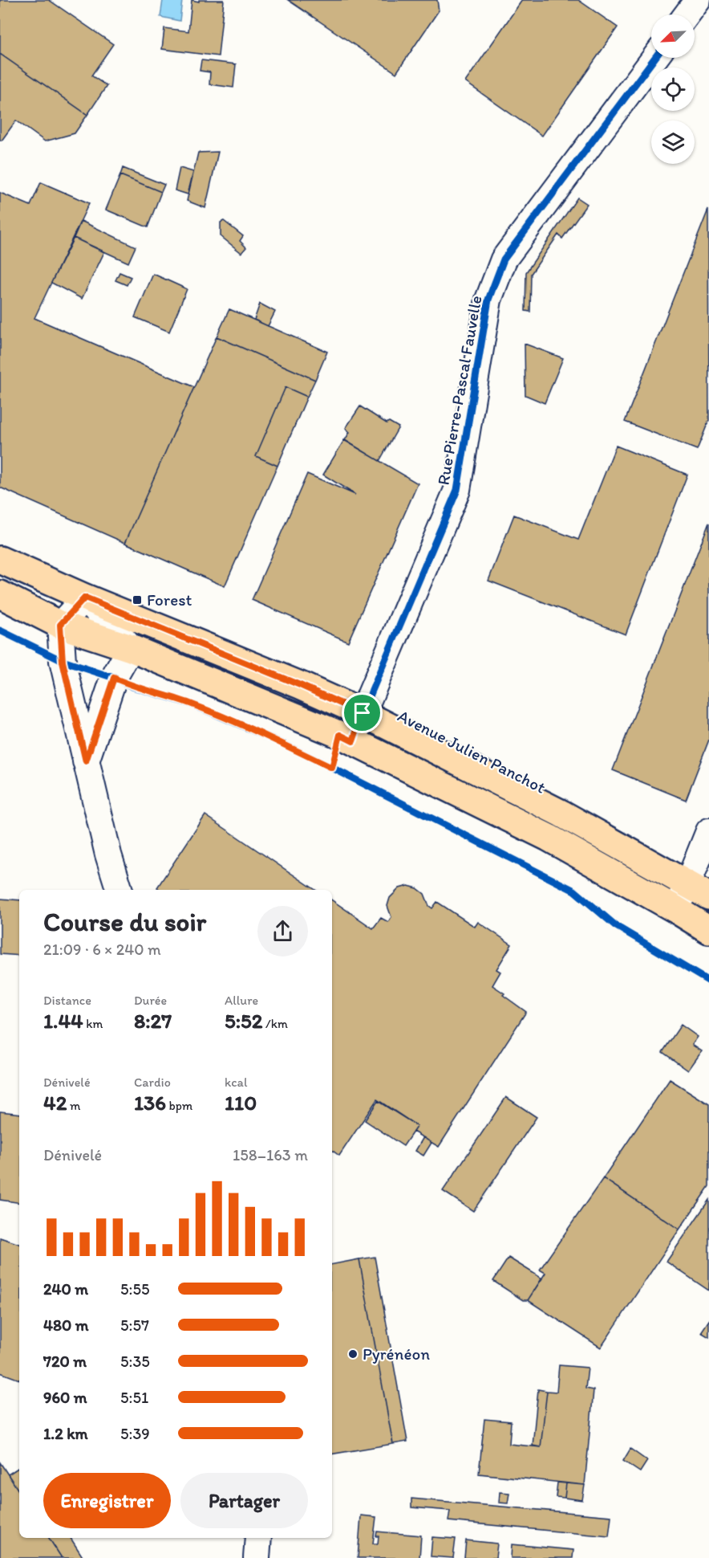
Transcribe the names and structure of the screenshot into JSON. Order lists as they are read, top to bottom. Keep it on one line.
{"streets":{"main road":["Avenue Julien Panchot"],"street":["Rue Pierre-Pascal Fauvelle"]},"crossings":[["Rue Pierre-Pascal Fauvelle","Avenue Julien Panchot"]],"places":{"transit":["Forest"],"other":["Pyrénéon"]},"north":"bottom left","page":{"heading":["Course du soir","21:09 · 6 × 240 m"],"stats":[["Distance","1.44 km"],["Durée","8:27"],["Allure","5:52 /km"],["Dénivelé","42 m"],["Cardio","136 bpm"],["kcal","110"]],"chart":["Dénivelé","158–163 m"],"list":[{"name":"240 m","note":"5:55"},{"name":"480 m","note":"5:57"},{"name":"720 m","note":"5:35"},{"name":"960 m","note":"5:51"},{"name":"1.2 km","note":"5:39"}],"buttons":["Enregistrer","Partager"]}}
